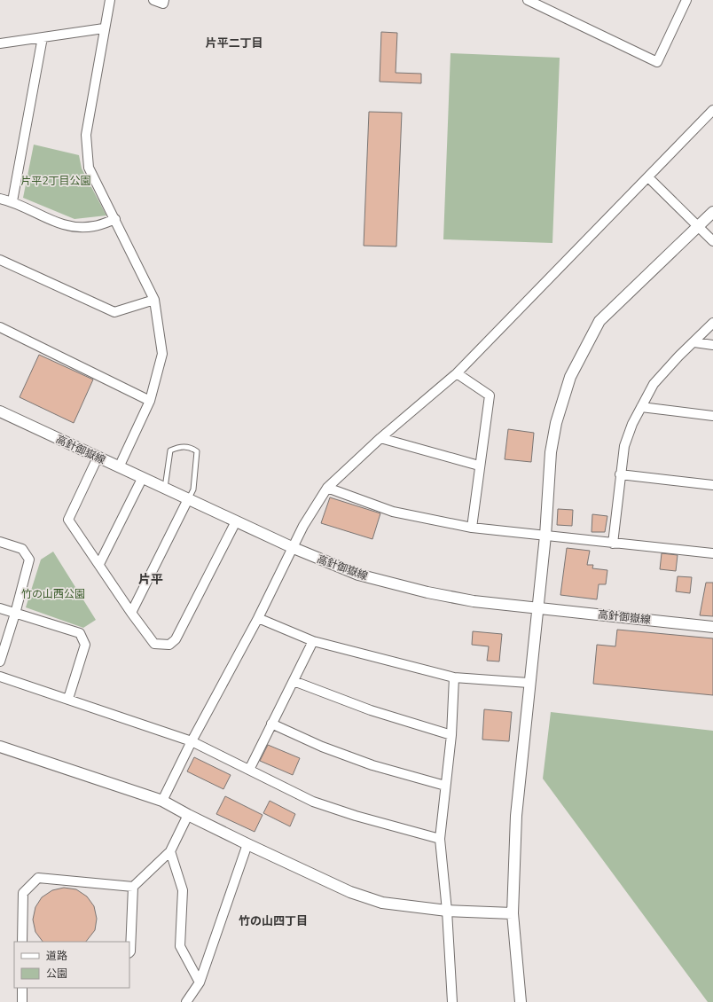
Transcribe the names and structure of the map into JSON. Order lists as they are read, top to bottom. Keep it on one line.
{"streets":{"street":["高針御嶽線"]},"districts":["片平二丁目","片平","竹の山四丁目"],"parks":["片平2丁目公園","竹の山西公園"],"legend":["道路","公園"]}
